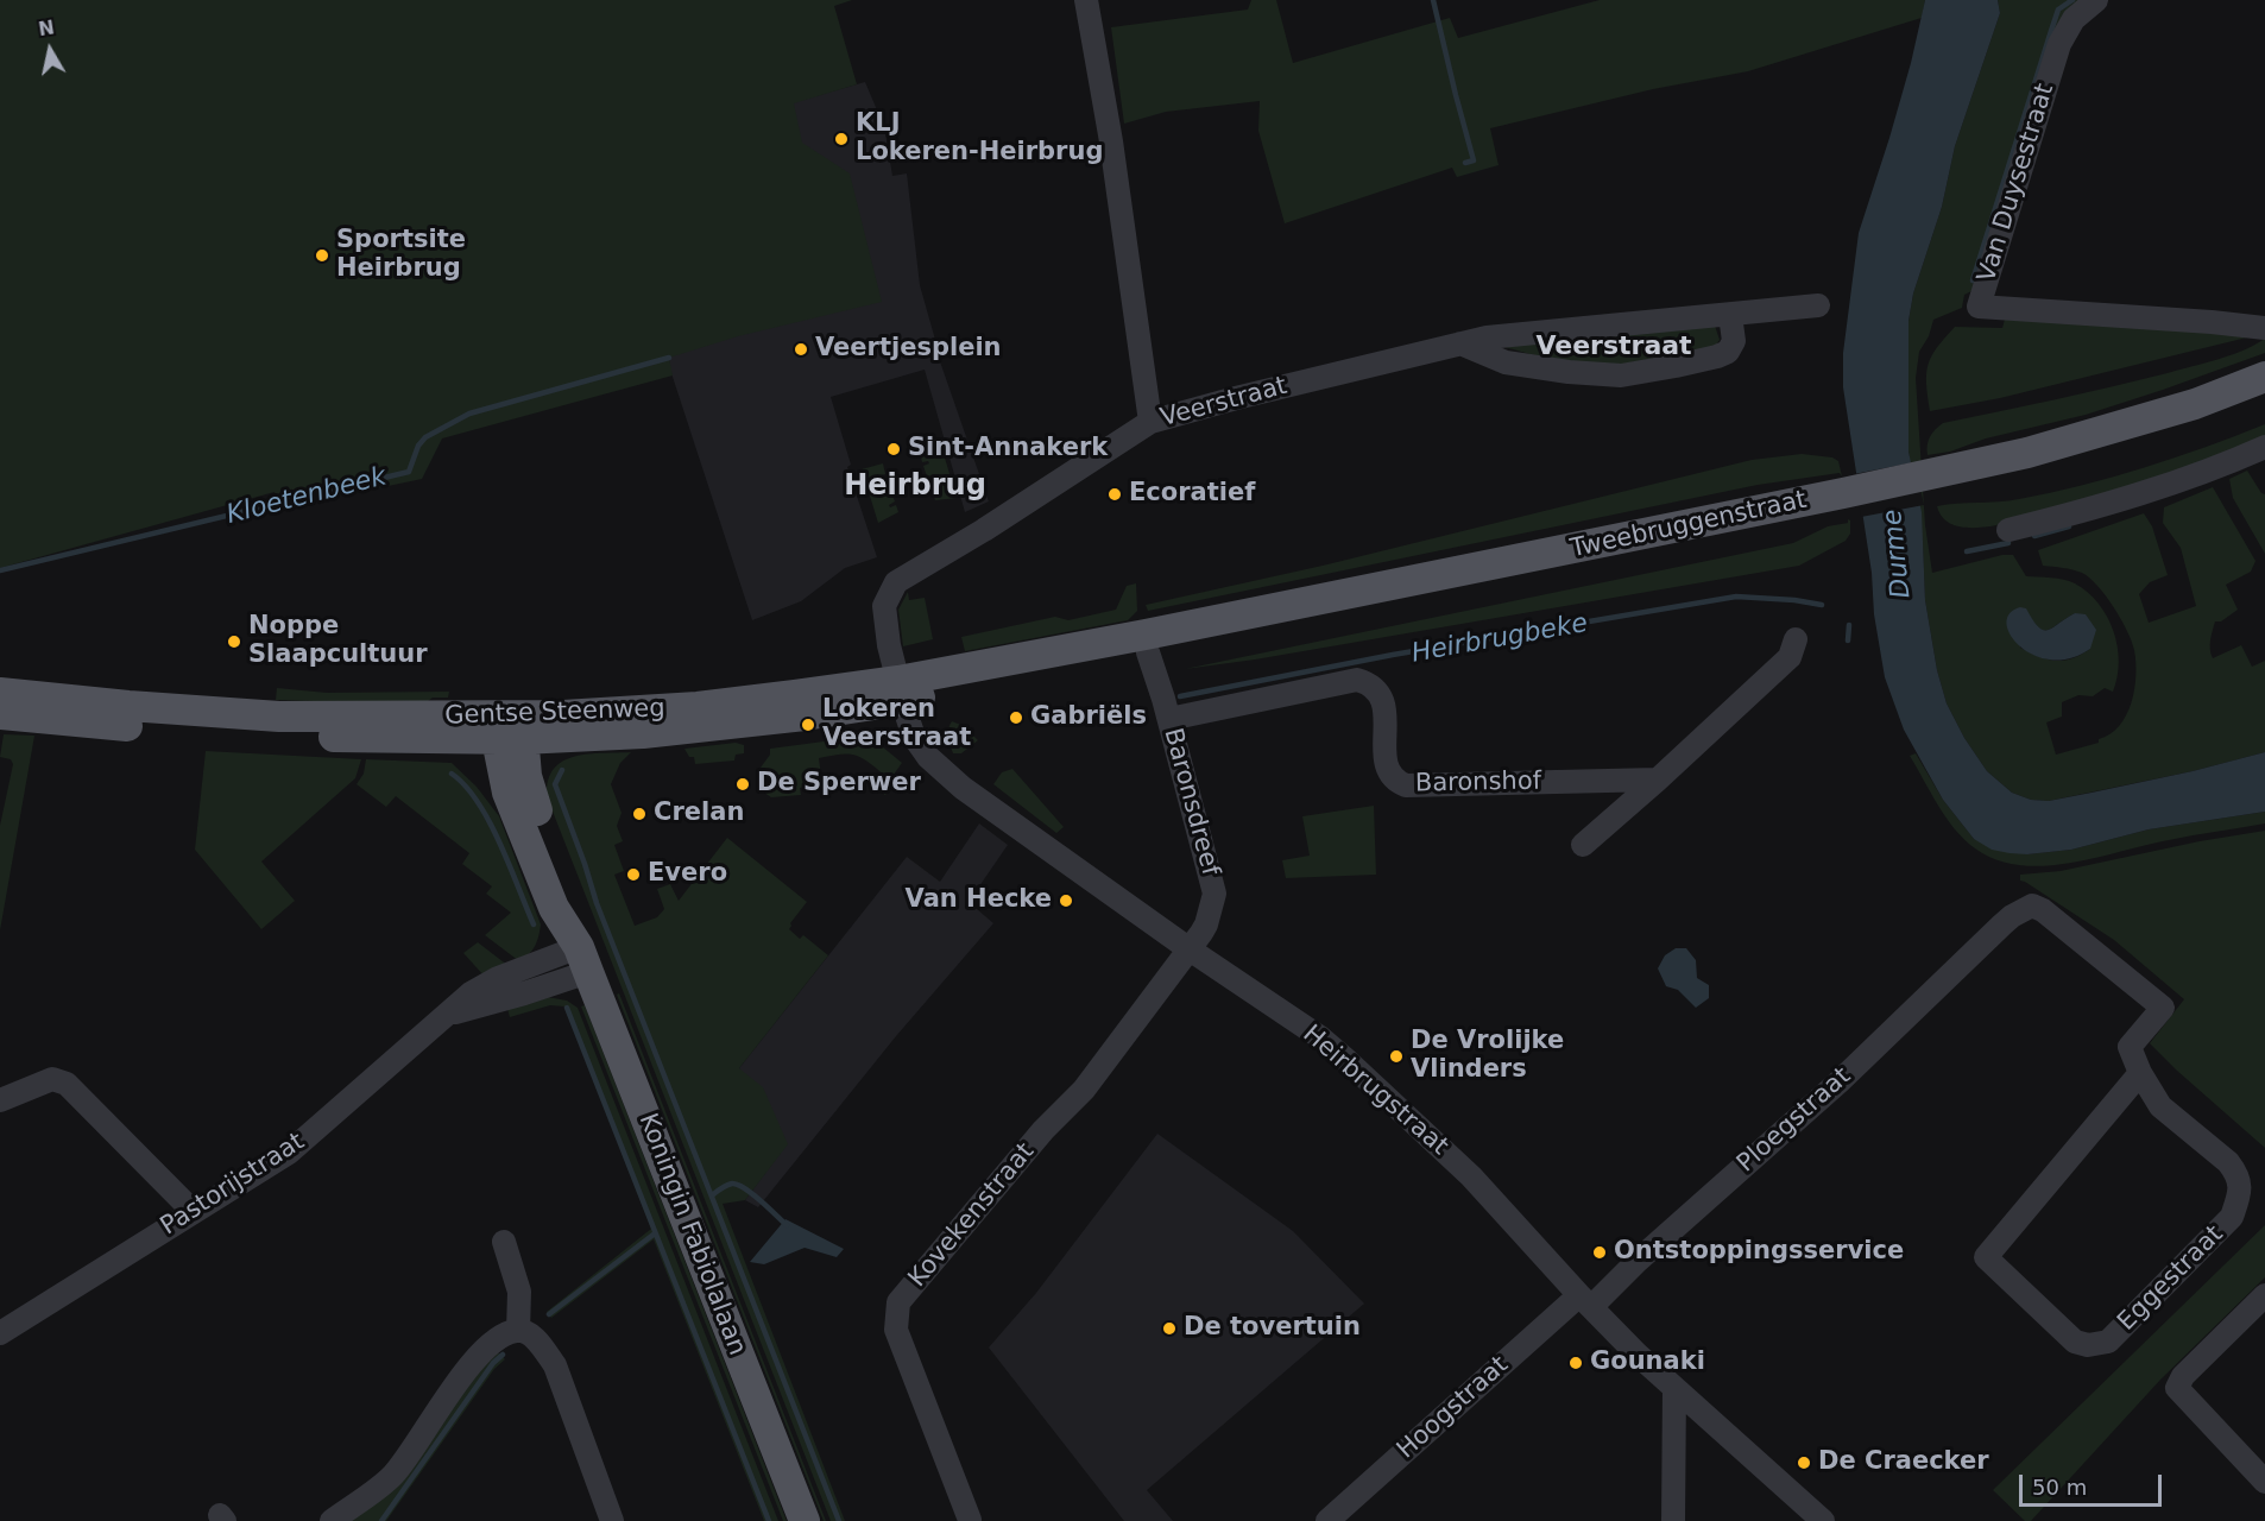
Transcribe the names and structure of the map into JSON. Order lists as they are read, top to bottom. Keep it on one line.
{"streets":{"main road":["Tweebruggenstraat","Gentse Steenweg","Koningin Fabiolalaan"],"street":["Van Duysestraat","Veerstraat","Baronshof","Baronsdreef","Heirbrugstraat","Ploegstraat","Pastorijstraat","Kovekenstraat","Eggestraat","Hoogstraat"]},"crossings":[["Veerstraat","Gentse Steenweg"],["Veerstraat","Heirbrugstraat"],["Tweebruggenstraat","Gentse Steenweg"],["Tweebruggenstraat","Baronsdreef"],["Gentse Steenweg","Baronsdreef"],["Gentse Steenweg","Heirbrugstraat"],["Gentse Steenweg","Koningin Fabiolalaan"],["Baronshof","Baronsdreef"],["Baronsdreef","Heirbrugstraat"],["Baronsdreef","Kovekenstraat"],["Heirbrugstraat","Ploegstraat"],["Heirbrugstraat","Kovekenstraat"],["Heirbrugstraat","Hoogstraat"],["Ploegstraat","Eggestraat"],["Ploegstraat","Hoogstraat"],["Pastorijstraat","Koningin Fabiolalaan"]],"districts":["Veerstraat","Heirbrug"],"water":["Kloetenbeek","Durme","Heirbrugbeke"],"places":["KLJ Lokeren-Heirbrug","Sportsite Heirbrug","Veertjesplein","Sint-Annakerk","Ecoratief","Noppe Slaapcultuur","Gabriëls","Lokeren Veerstraat","De Sperwer","Crelan","Evero","Van Hecke","De Vrolijke Vlinders","Ontstoppingsservice","De tovertuin","Gounaki","De Craecker"],"scale_bar":"50 m","north":"top"}
